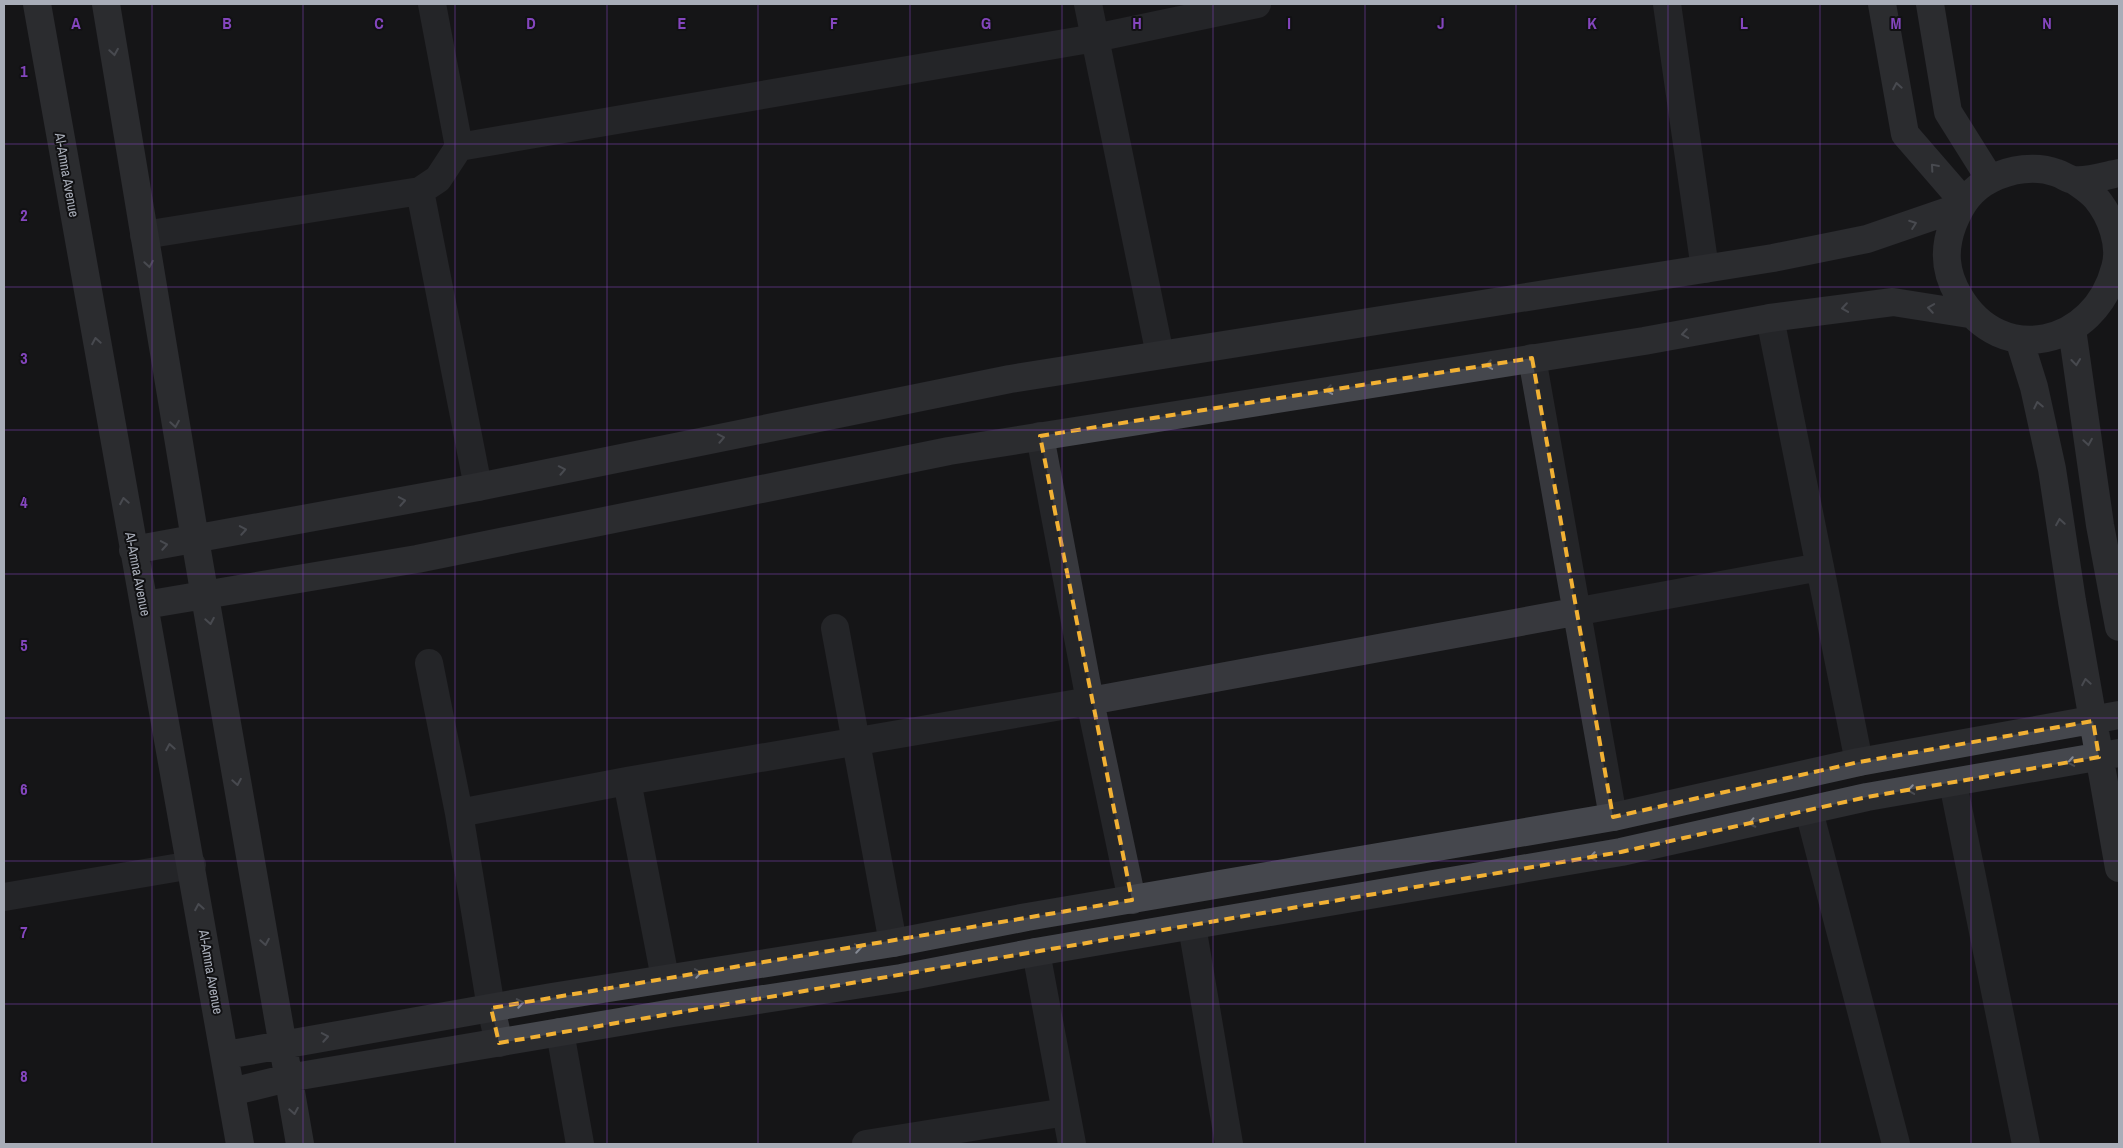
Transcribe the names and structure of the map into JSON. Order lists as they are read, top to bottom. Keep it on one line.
{"streets":{"street":["Al-Amna Avenue"]},"grid":{"columns":["A","B","C","D","E","F","G","H","I","J","K","L","M","N"],"rows":["1","2","3","4","5","6","7","8"]}}
